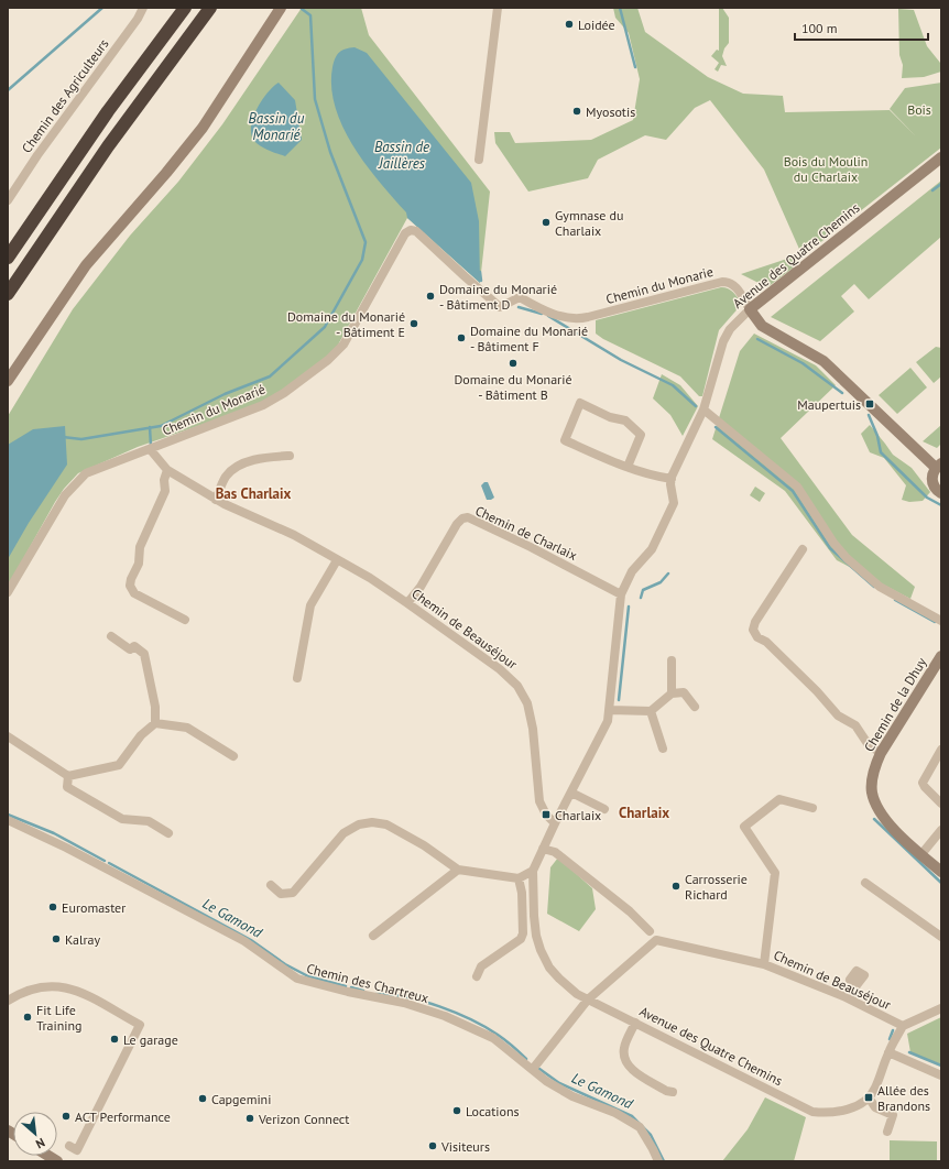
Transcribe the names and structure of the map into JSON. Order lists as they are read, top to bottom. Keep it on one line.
{"streets":{"street":["Chemin des Agriculteurs","Avenue des Quatre Chemins","Chemin du Monarie","Chemin du Monarié","Chemin de Charlaix","Chemin de Beauséjour","Chemin de la Dhuy","Chemin des Chartreux"]},"crossings":[["Avenue des Quatre Chemins","Chemin du Monarie"],["Avenue des Quatre Chemins","Chemin de Charlaix"],["Avenue des Quatre Chemins","Chemin de Beauséjour"],["Chemin du Monarie","Chemin du Monarié"],["Chemin du Monarié","Chemin de Beauséjour"],["Chemin de Charlaix","Chemin de Beauséjour"]],"districts":["Bas Charlaix","Charlaix"],"water":["Bassin du Monarié","Bassin de Jaillères","Le Gamond"],"parks":["Bois","Bois du Moulin du Charlaix"],"places":{"other":["Loidée","Myosotis","Gymnase du Charlaix","Domaine du Monarié - Bâtiment D","Domaine du Monarié - Bâtiment E","Domaine du Monarié - Bâtiment F","Domaine du Monarié - Bâtiment B","Carrosserie Richard","Euromaster","Kalray","Fit Life Training","Le garage","Capgemini","Locations","ACT Performance","Verizon Connect","Visiteurs"],"transit":["Maupertuis","Charlaix","Allée des Brandons"]},"scale_bar":"100 m","north":"bottom right"}
